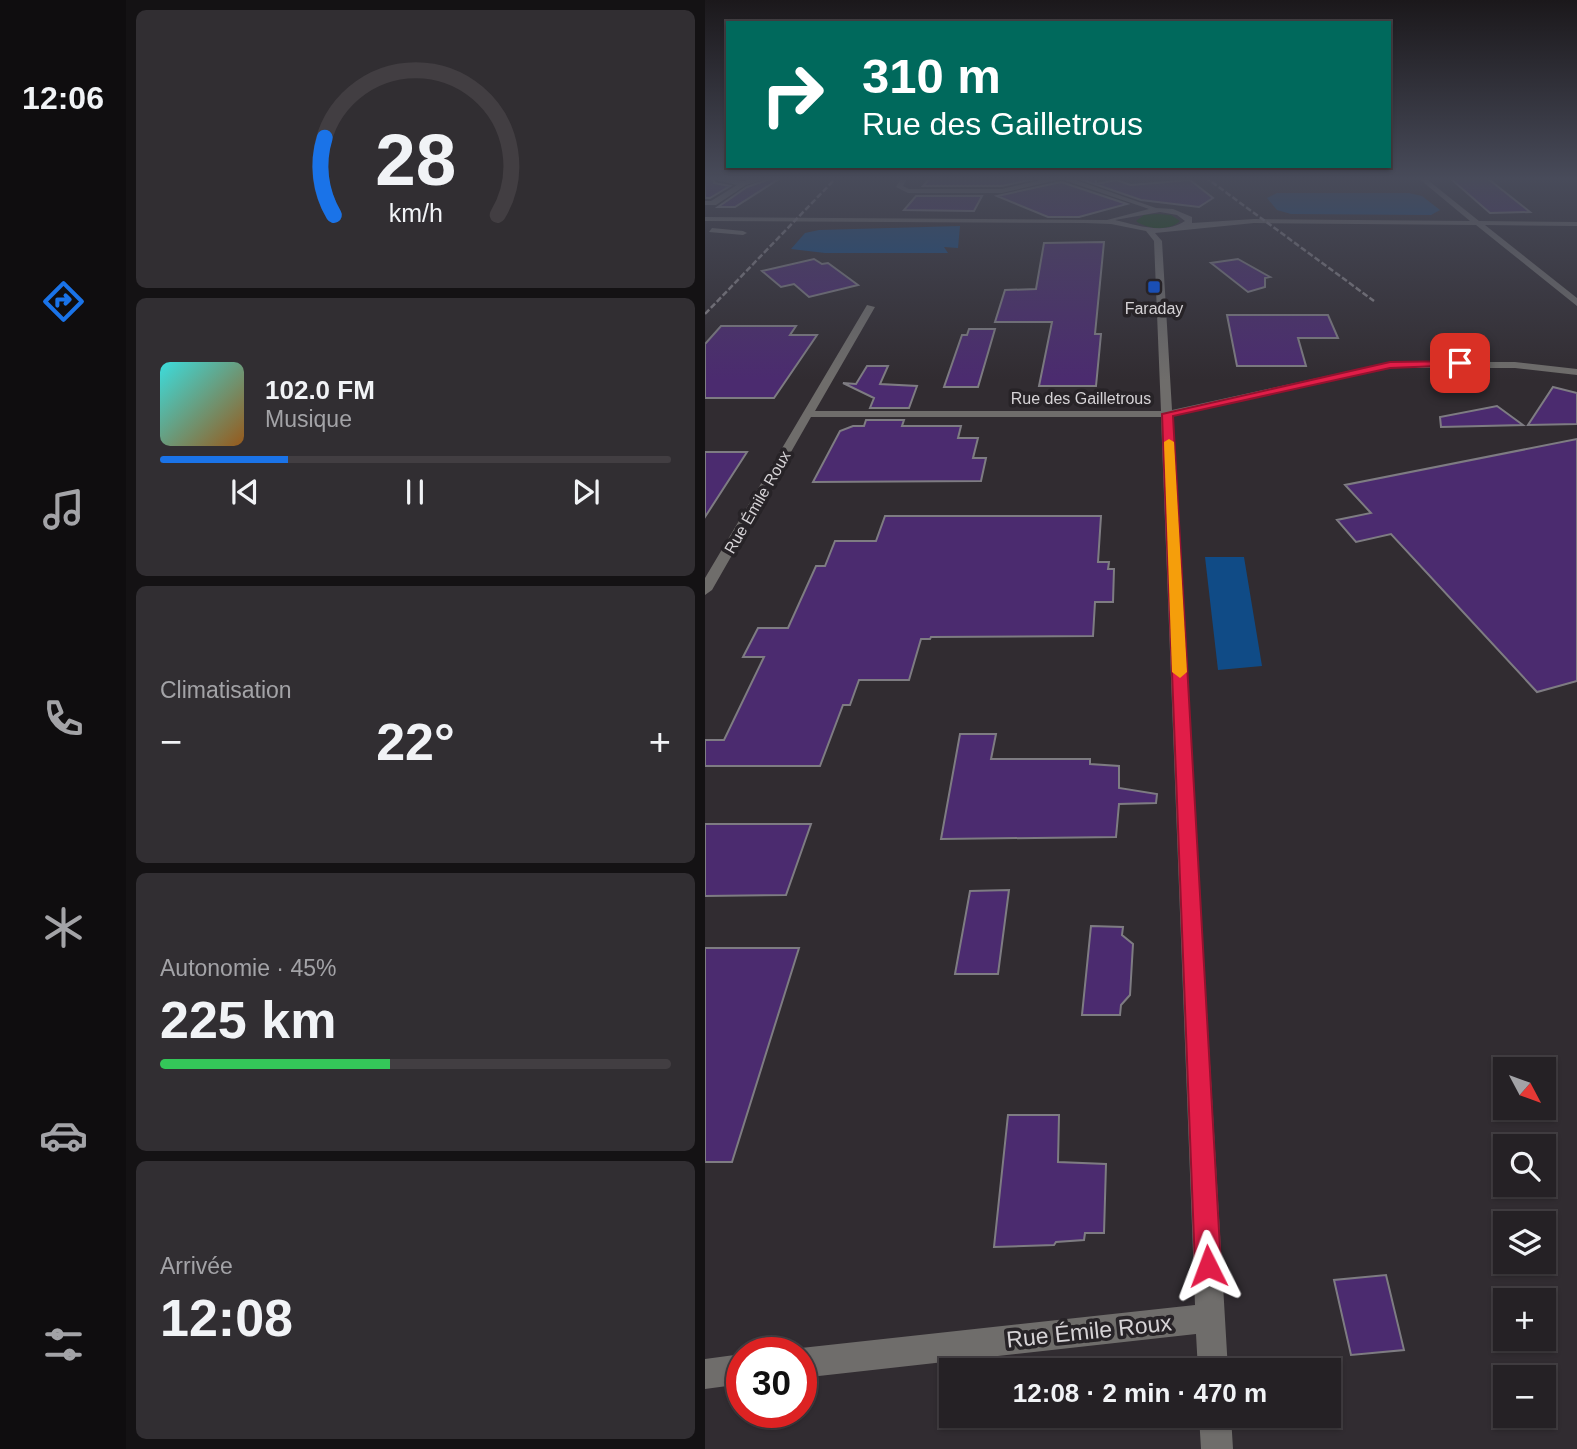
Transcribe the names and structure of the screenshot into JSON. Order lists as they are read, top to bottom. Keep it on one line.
{"streets":{"street":["Rue des Gailletrous","Rue Émile Roux"]},"crossings":[["Rue des Gailletrous","Rue Émile Roux"]],"places":{"transit":["Faraday"]},"north":"bottom right","page":{"tabs":"12:06","turn":["310 m","Rue des Gailletrous"],"song":["102.0 FM","Musique"],"tile":["Climatisation",["Autonomie · 45%","225 km"],["Arrivée","12:08"]],"heat":["−","22°","+"],"map_buttons":["+","−"],"limit":"30","trip":"12:08 · 2 min · 470 m","gauge":["28","km/h"]}}
